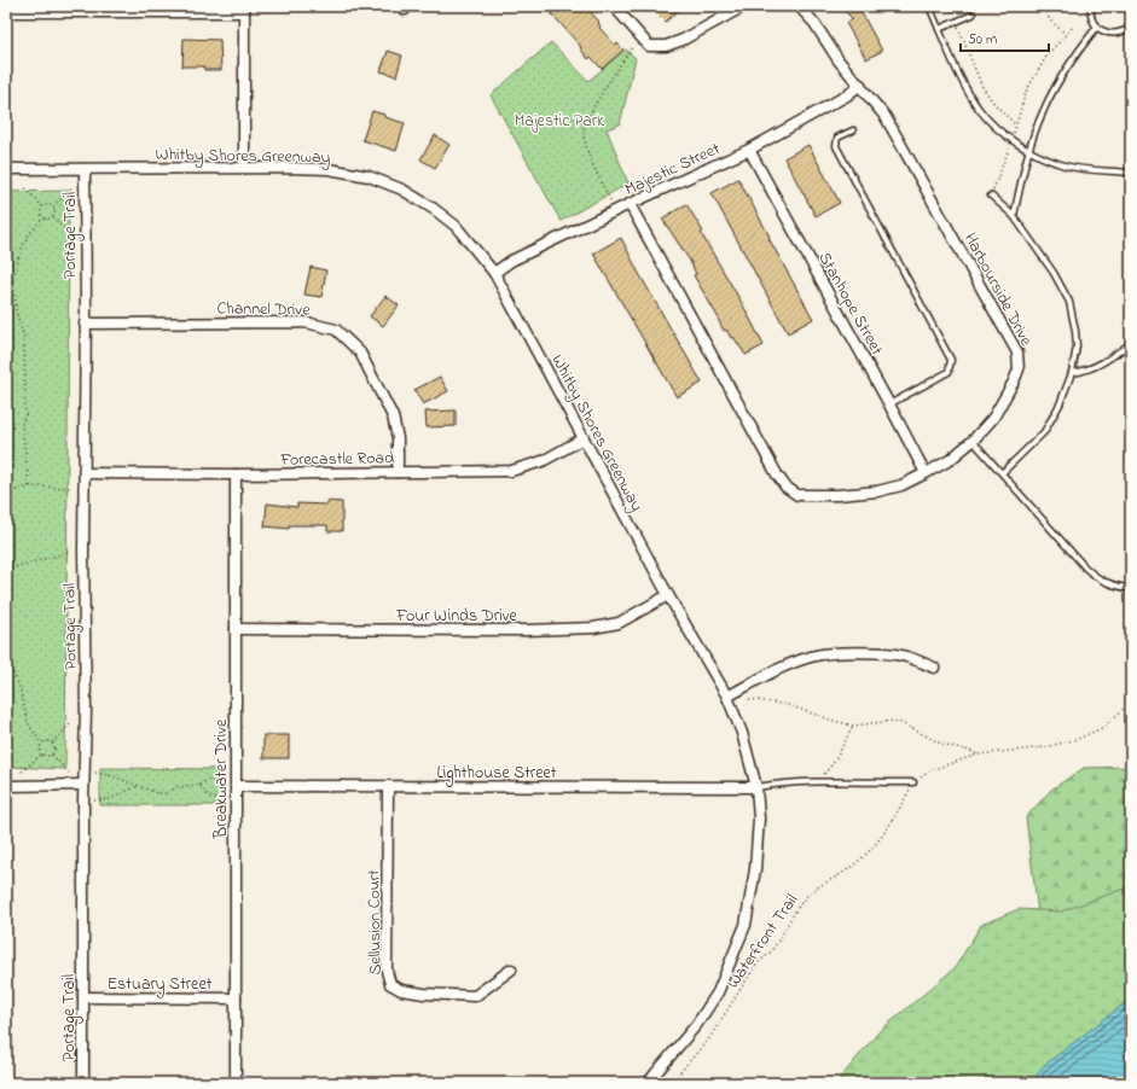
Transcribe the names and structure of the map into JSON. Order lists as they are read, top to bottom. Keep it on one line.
{"streets":{"street":["Whitby Shores Greenway","Majestic Street","Portage Trail","Harbourside Drive","Stanhope Street","Channel Drive","Forecastle Road","Four Winds Drive","Lighthouse Street","Breakwater Drive","Sellusion Court","Estuary Street"],"path":["Waterfront Trail"]},"crossings":[["Whitby Shores Greenway","Majestic Street"],["Whitby Shores Greenway","Portage Trail"],["Whitby Shores Greenway","Forecastle Road"],["Whitby Shores Greenway","Four Winds Drive"],["Whitby Shores Greenway","Lighthouse Street"],["Majestic Street","Harbourside Drive"],["Majestic Street","Stanhope Street"],["Portage Trail","Channel Drive"],["Portage Trail","Forecastle Road"],["Portage Trail","Estuary Street"],["Harbourside Drive","Stanhope Street"],["Channel Drive","Forecastle Road"],["Forecastle Road","Breakwater Drive"],["Four Winds Drive","Breakwater Drive"],["Lighthouse Street","Breakwater Drive"],["Lighthouse Street","Sellusion Court"],["Breakwater Drive","Estuary Street"]],"parks":["Majestic Park"],"scale_bar":"50 m"}
